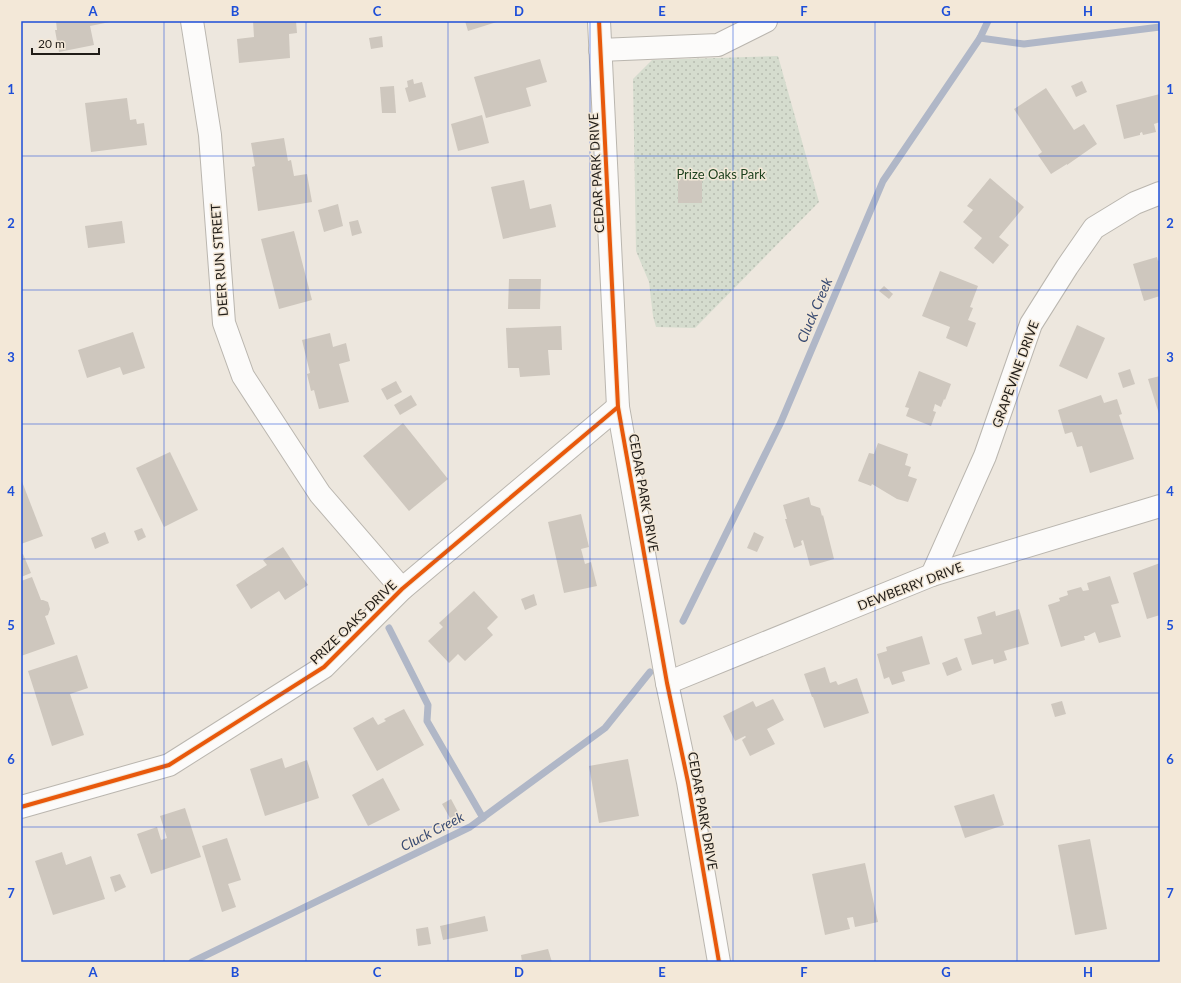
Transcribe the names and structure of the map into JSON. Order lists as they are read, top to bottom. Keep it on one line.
{"streets":{"street":["CEDAR PARK DRIVE","DEER RUN STREET","GRAPEVINE DRIVE","DEWBERRY DRIVE","PRIZE OAKS DRIVE"]},"crossings":[["CEDAR PARK DRIVE","DEWBERRY DRIVE"],["CEDAR PARK DRIVE","PRIZE OAKS DRIVE"],["DEER RUN STREET","PRIZE OAKS DRIVE"],["GRAPEVINE DRIVE","DEWBERRY DRIVE"]],"water":["Cluck Creek"],"parks":["Prize Oaks Park"],"scale_bar":"20 m","grid":{"columns":["A","B","C","D","E","F","G","H"],"rows":["1","2","3","4","5","6","7"]}}
